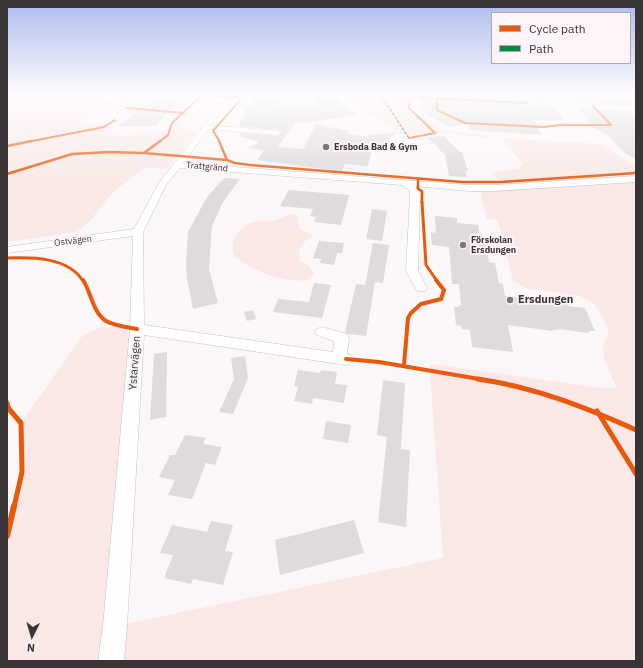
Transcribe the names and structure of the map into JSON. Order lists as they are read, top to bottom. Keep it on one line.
{"streets":{"street":["Trattgränd","Ostvägen","Ystarvägen"]},"crossings":[["Trattgränd","Ystarvägen"],["Ostvägen","Ystarvägen"]],"places":["Ersboda Bad & Gym","Förskolan Ersdungen","Ersdungen"],"legend":["Cycle path","Path"],"north":"bottom"}
